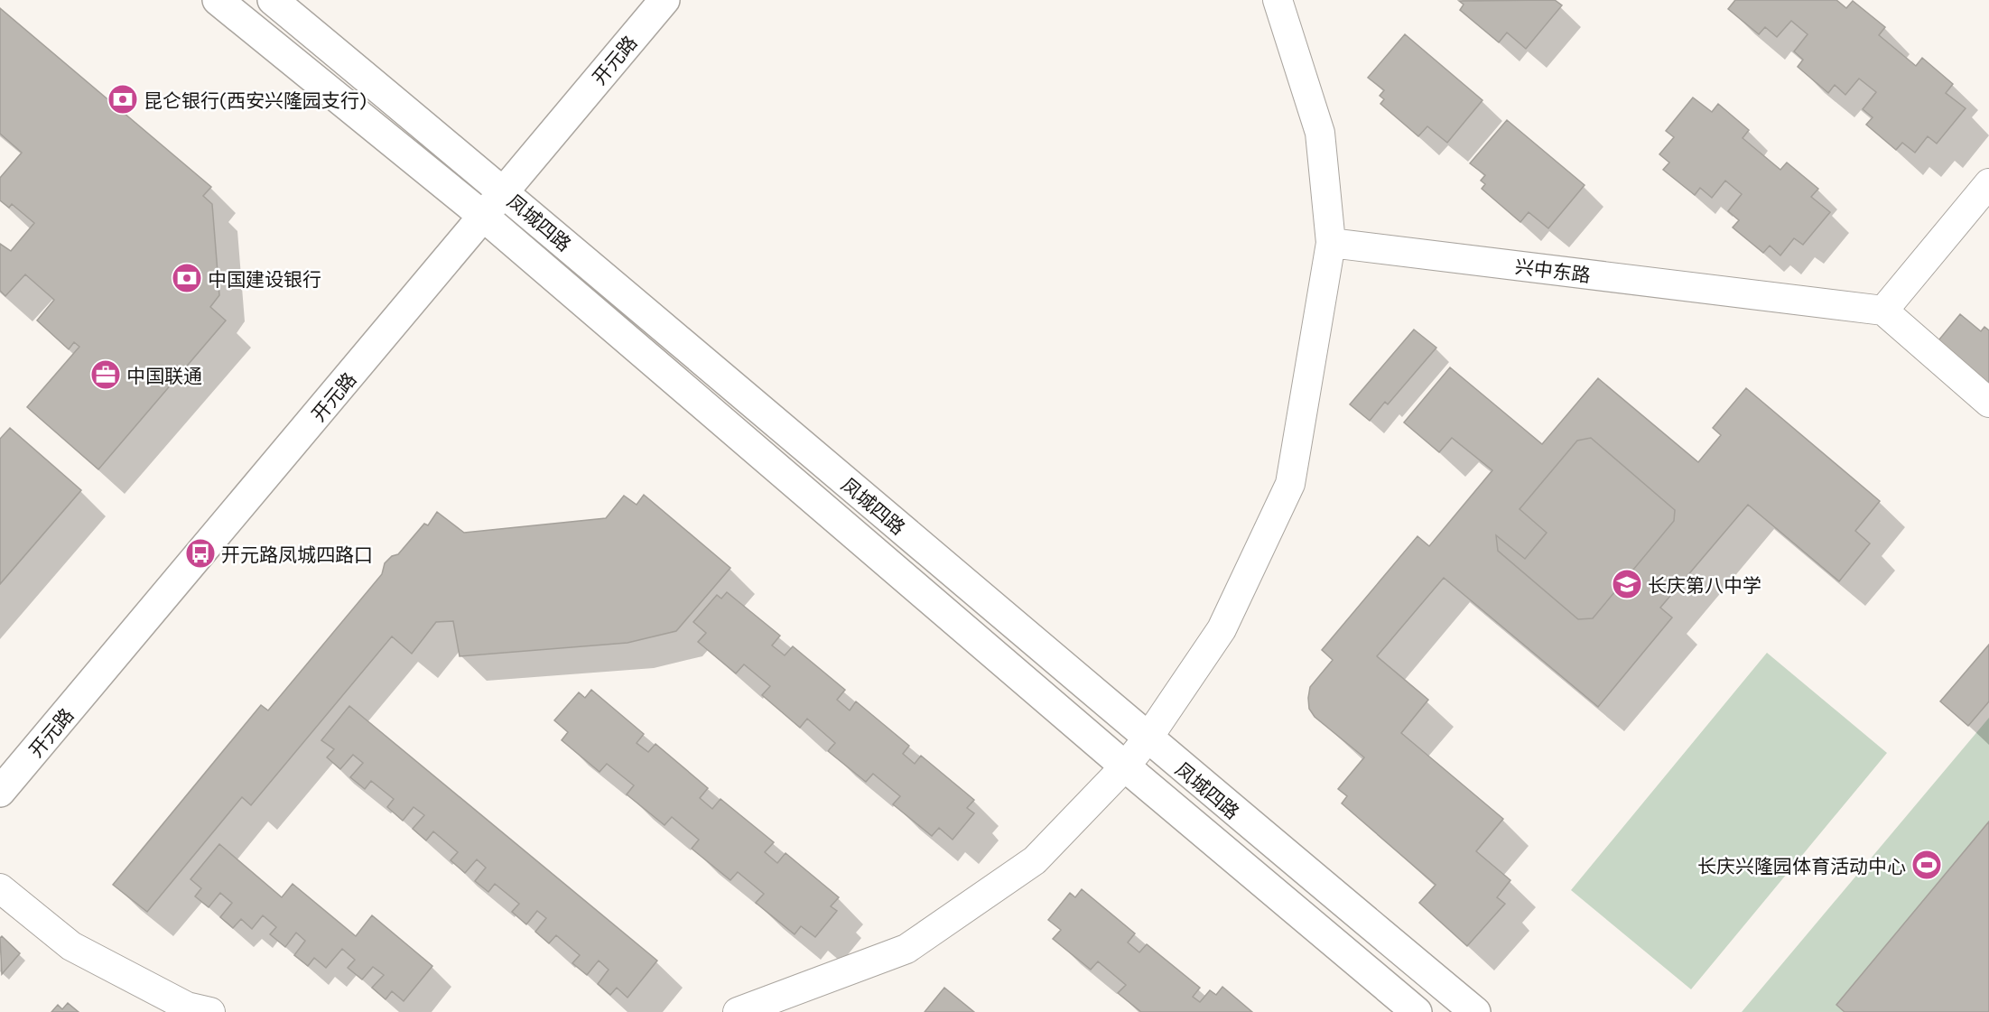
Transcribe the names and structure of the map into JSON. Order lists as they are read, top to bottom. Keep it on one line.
{"streets":{"street":["开元路","凤城四路","兴中东路"]},"crossings":[["开元路","凤城四路"]],"places":{"bank":["昆仑银行(西安兴隆园支行)","中国建设银行"],"office":["中国联通"],"bus stop":["开元路凤城四路口"],"school or university":["长庆第八中学"],"sports":["长庆兴隆园体育活动中心"]}}
